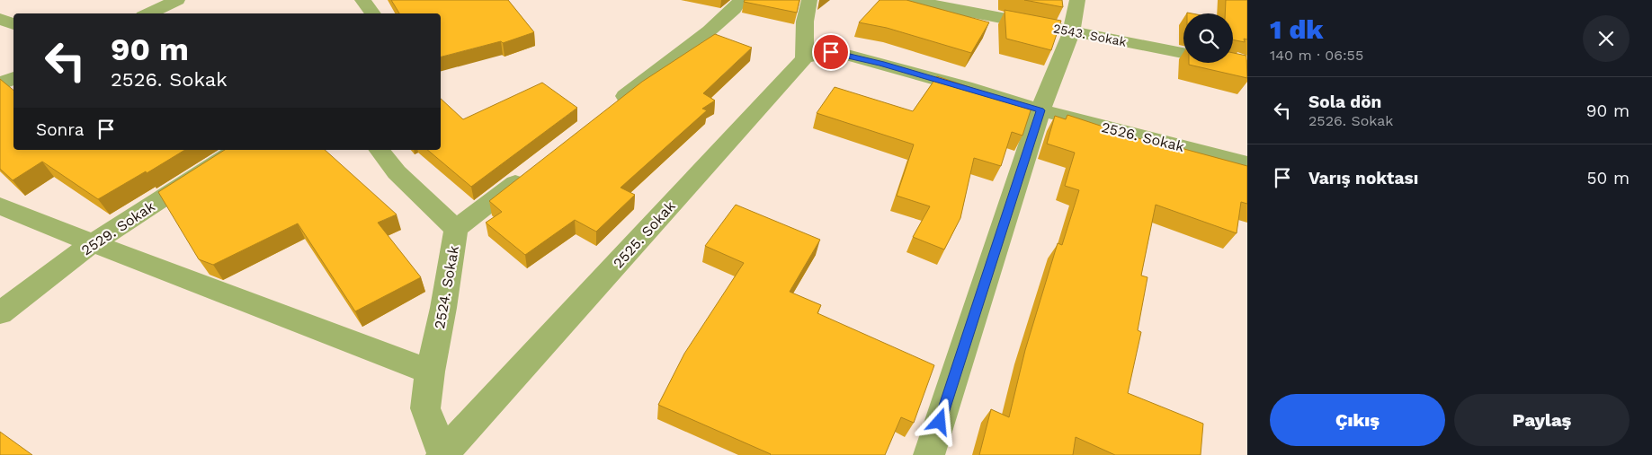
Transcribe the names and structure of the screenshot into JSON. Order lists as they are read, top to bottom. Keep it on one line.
{"streets":{"street":["2543. Sokak","2526. Sokak","2529. Sokak","2525. Sokak","2524. Sokak"]},"crossings":[["2526. Sokak","2525. Sokak"],["2525. Sokak","2524. Sokak"]],"page":{"heading":["1 dk","140 m · 06:55"],"turn":["90 m","2526. Sokak"],"list":[{"name":"Sola dön","note":"2526. Sokak","value":"90 m"},{"name":"Varış noktası","value":"50 m"}],"then":"Sonra","buttons":["Çıkış","Paylaş"]}}
